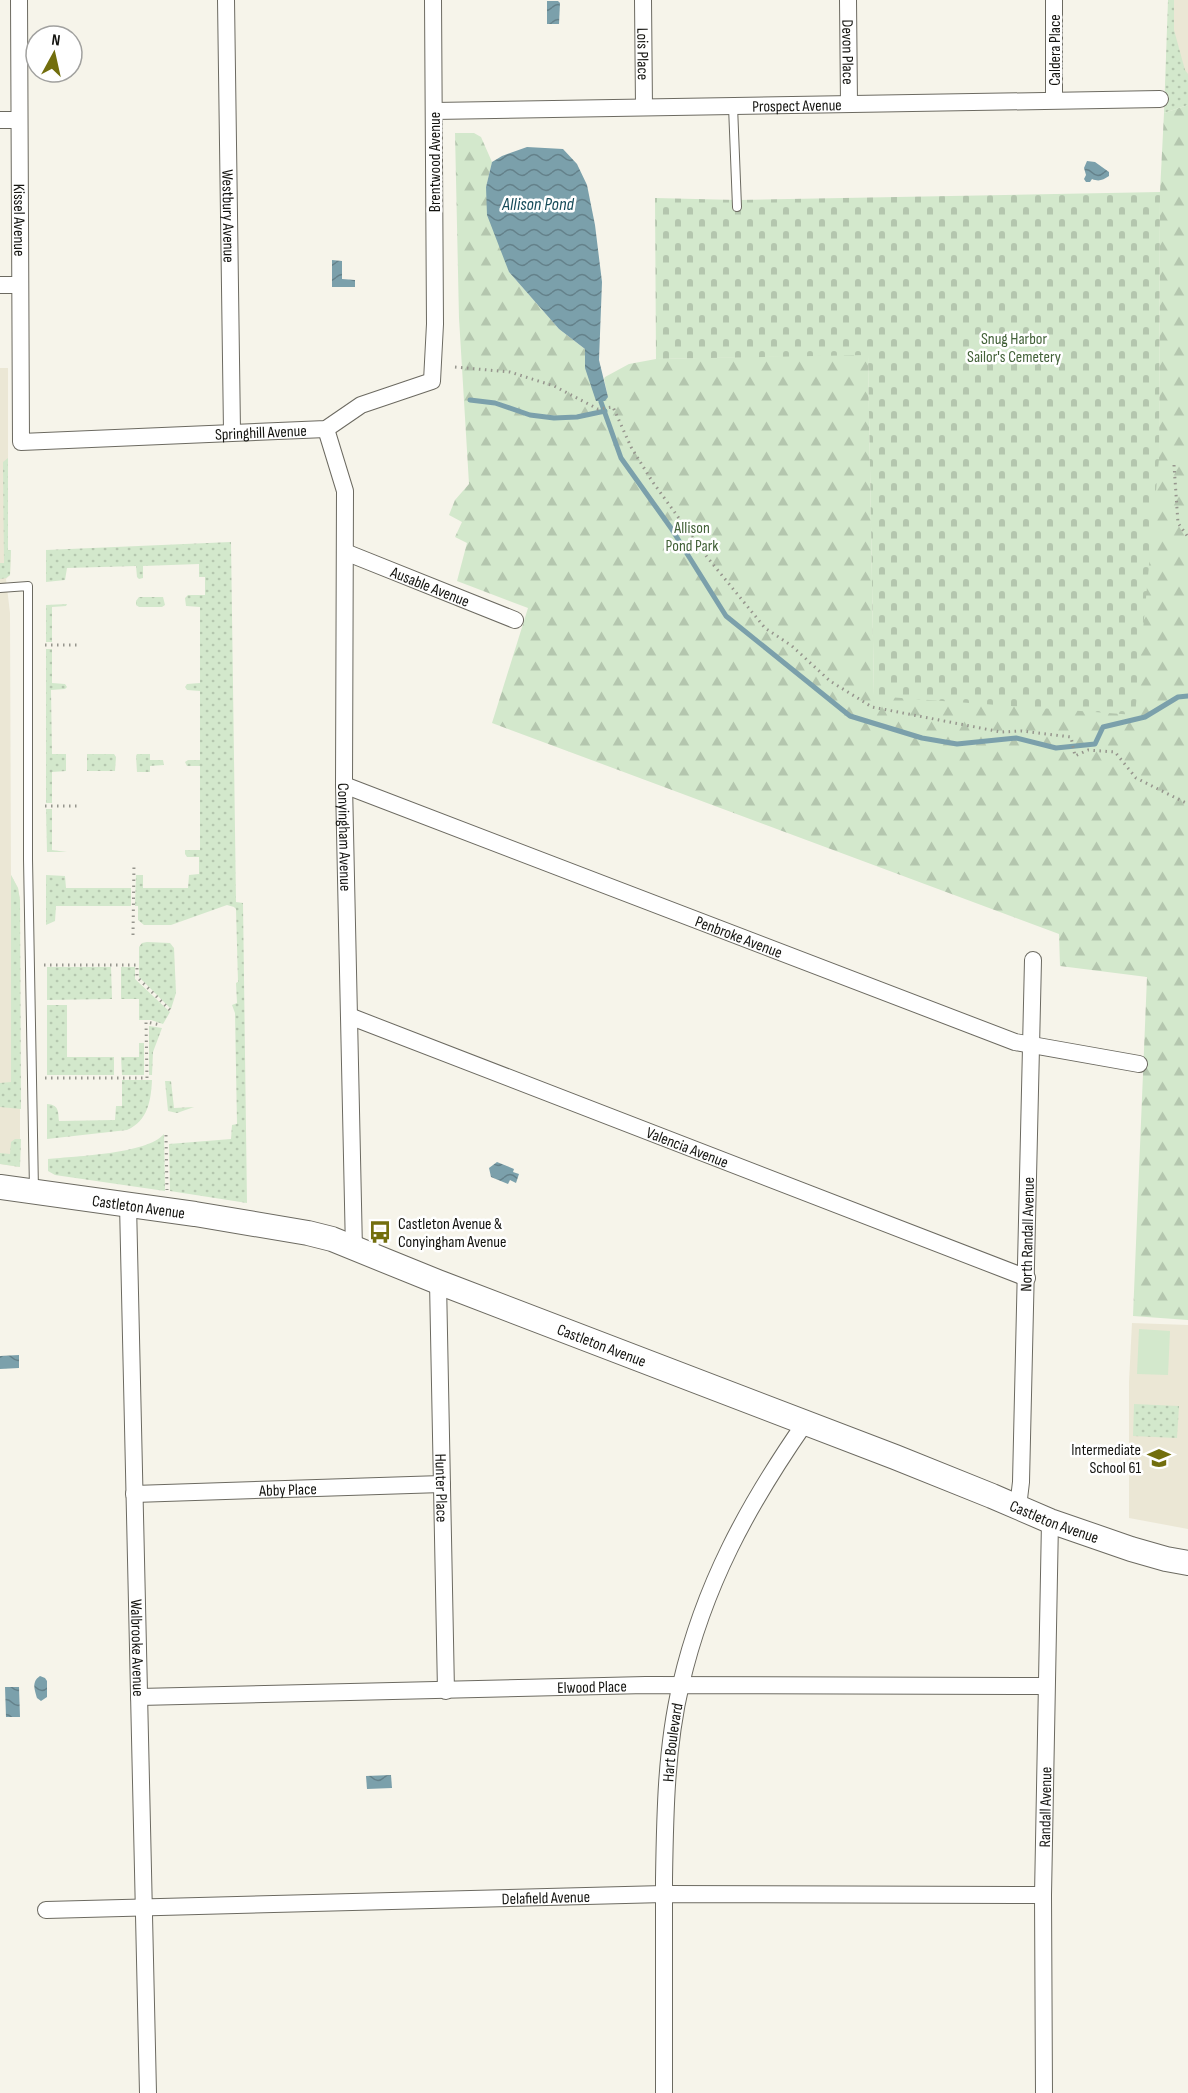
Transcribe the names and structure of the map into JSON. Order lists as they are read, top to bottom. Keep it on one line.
{"streets":{"street":["Caldera Place","Devon Place","Lois Place","Prospect Avenue","Brentwood Avenue","Westbury Avenue","Kissel Avenue","Springhill Avenue","Ausable Avenue","Conyingham Avenue","Penbroke Avenue","Valencia Avenue","Castleton Avenue","North Randall Avenue","Hunter Place","Abby Place","Walbrooke Avenue","Elwood Place","Hart Boulevard","Randall Avenue","Delafield Avenue"]},"crossings":[["Caldera Place","Prospect Avenue"],["Devon Place","Prospect Avenue"],["Lois Place","Prospect Avenue"],["Prospect Avenue","Brentwood Avenue"],["Brentwood Avenue","Springhill Avenue"],["Westbury Avenue","Springhill Avenue"],["Kissel Avenue","Springhill Avenue"],["Springhill Avenue","Conyingham Avenue"],["Ausable Avenue","Conyingham Avenue"],["Conyingham Avenue","Penbroke Avenue"],["Conyingham Avenue","Valencia Avenue"],["Conyingham Avenue","Castleton Avenue"],["Penbroke Avenue","North Randall Avenue"],["Valencia Avenue","North Randall Avenue"],["Castleton Avenue","North Randall Avenue"],["Castleton Avenue","Hunter Place"],["Castleton Avenue","Walbrooke Avenue"],["Castleton Avenue","Hart Boulevard"],["Castleton Avenue","Randall Avenue"],["Hunter Place","Abby Place"],["Hunter Place","Elwood Place"],["Abby Place","Walbrooke Avenue"],["Walbrooke Avenue","Elwood Place"],["Walbrooke Avenue","Delafield Avenue"],["Elwood Place","Hart Boulevard"],["Elwood Place","Randall Avenue"],["Hart Boulevard","Delafield Avenue"],["Randall Avenue","Delafield Avenue"]],"water":["Allison Pond"],"parks":["Snug Harbor Sailor's Cemetery","Allison Pond Park"],"places":{"bus stop":["Castleton Avenue & Conyingham Avenue"],"school or university":["Intermediate School 61"]},"north":"top"}
